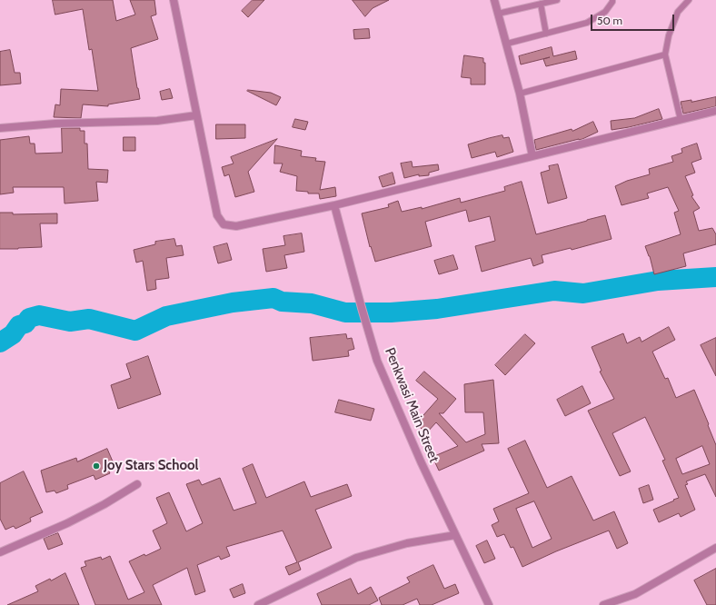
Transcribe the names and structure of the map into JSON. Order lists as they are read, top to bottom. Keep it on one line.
{"streets":{"street":["Penkwasi Main Street"]},"places":["Joy Stars School"],"scale_bar":"50 m"}
